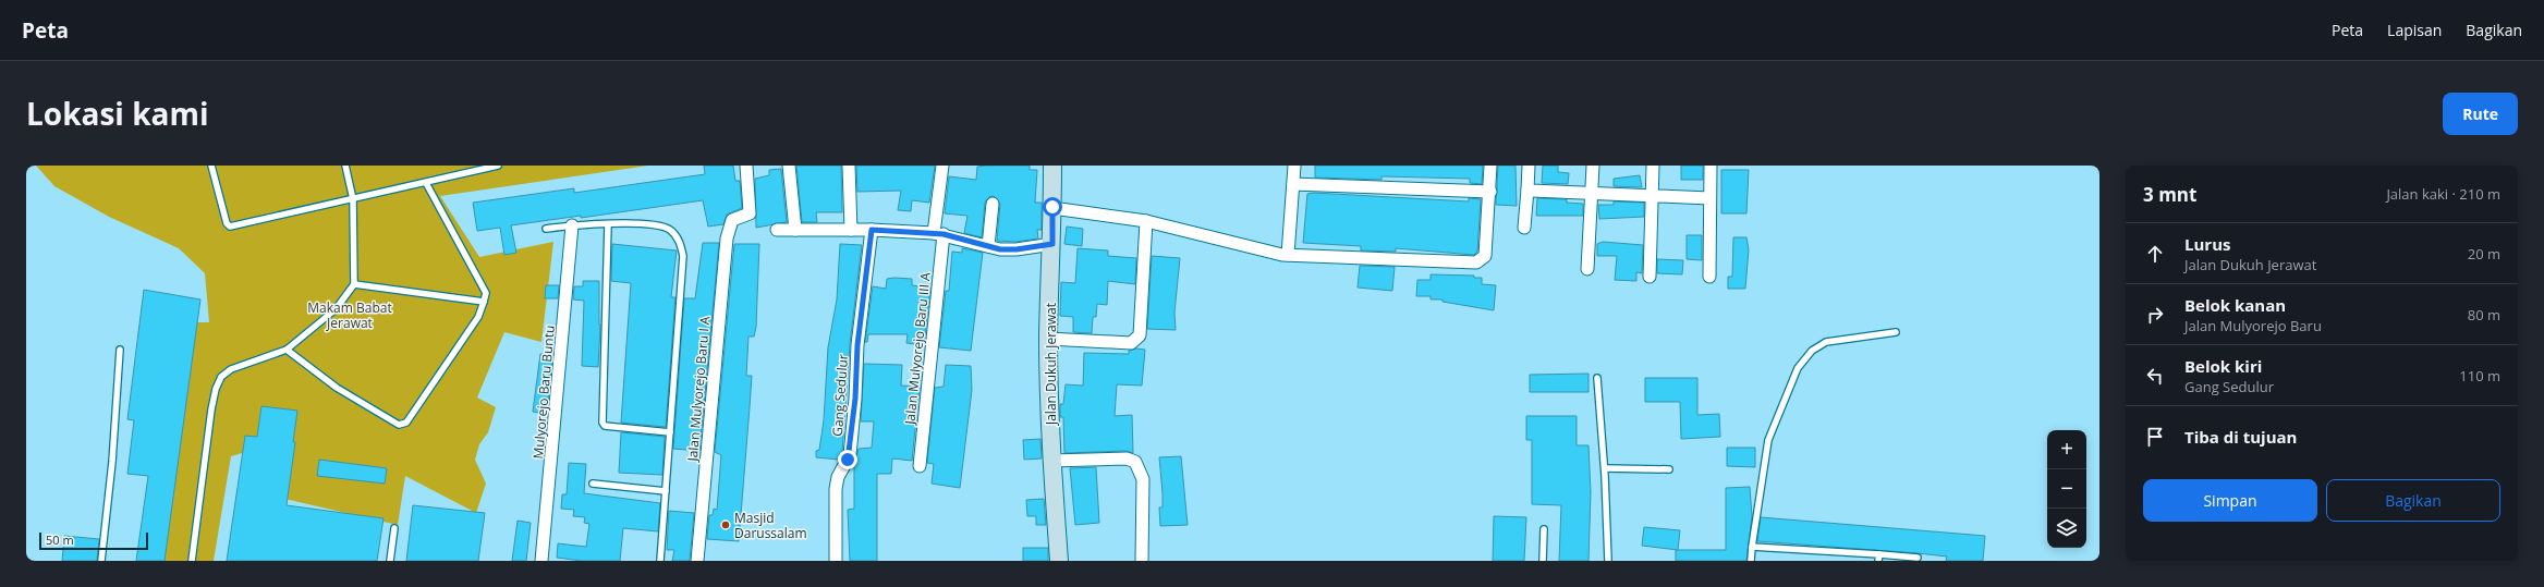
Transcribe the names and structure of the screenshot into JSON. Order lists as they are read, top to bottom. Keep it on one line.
{"streets":{"street":["Jalan Mulyorejo Baru III A","Jalan Dukuh Jerawat","Jalan Mulyorejo Baru I A","Mulyorejo Baru Buntu","Gang Sedulur"]},"parks":["Makam Babat Jerawat"],"places":["Masjid Darussalam"],"scale_bar":"50 m","page":{"header":"Peta","nav":["Peta","Lapisan","Bagikan"],"title":"Lokasi kami","buttons":["Rute",["Simpan","Bagikan"]],"heading":["3 mnt","Jalan kaki · 210 m"],"list":[["Lurus","Jalan Dukuh Jerawat","20 m"],["Belok kanan","Jalan Mulyorejo Baru","80 m"],["Belok kiri","Gang Sedulur","110 m"],"Tiba di tujuan"],"map_buttons":["+","−"],"scale":"50 m"}}
